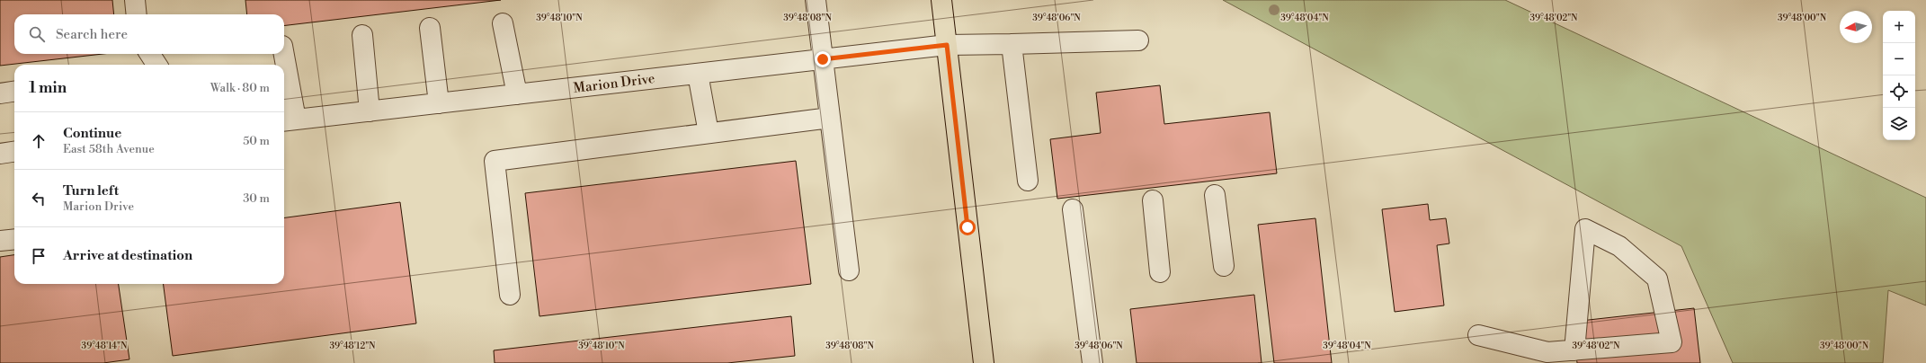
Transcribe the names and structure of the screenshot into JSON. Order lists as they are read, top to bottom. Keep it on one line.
{"streets":{"street":["Marion Drive"]},"north":"left","page":{"map_buttons":["+","−"],"search":"Search here","heading":["1 min","Walk · 80 m"],"list":[["Continue","East 58th Avenue","50 m"],["Turn left","Marion Drive","30 m"],"Arrive at destination"]},"coordinates":["39°48'10\"N","39°48'08\"N","39°48'06\"N","39°48'04\"N","39°48'02\"N","39°48'00\"N","39°48'14\"N","39°48'12\"N"]}
